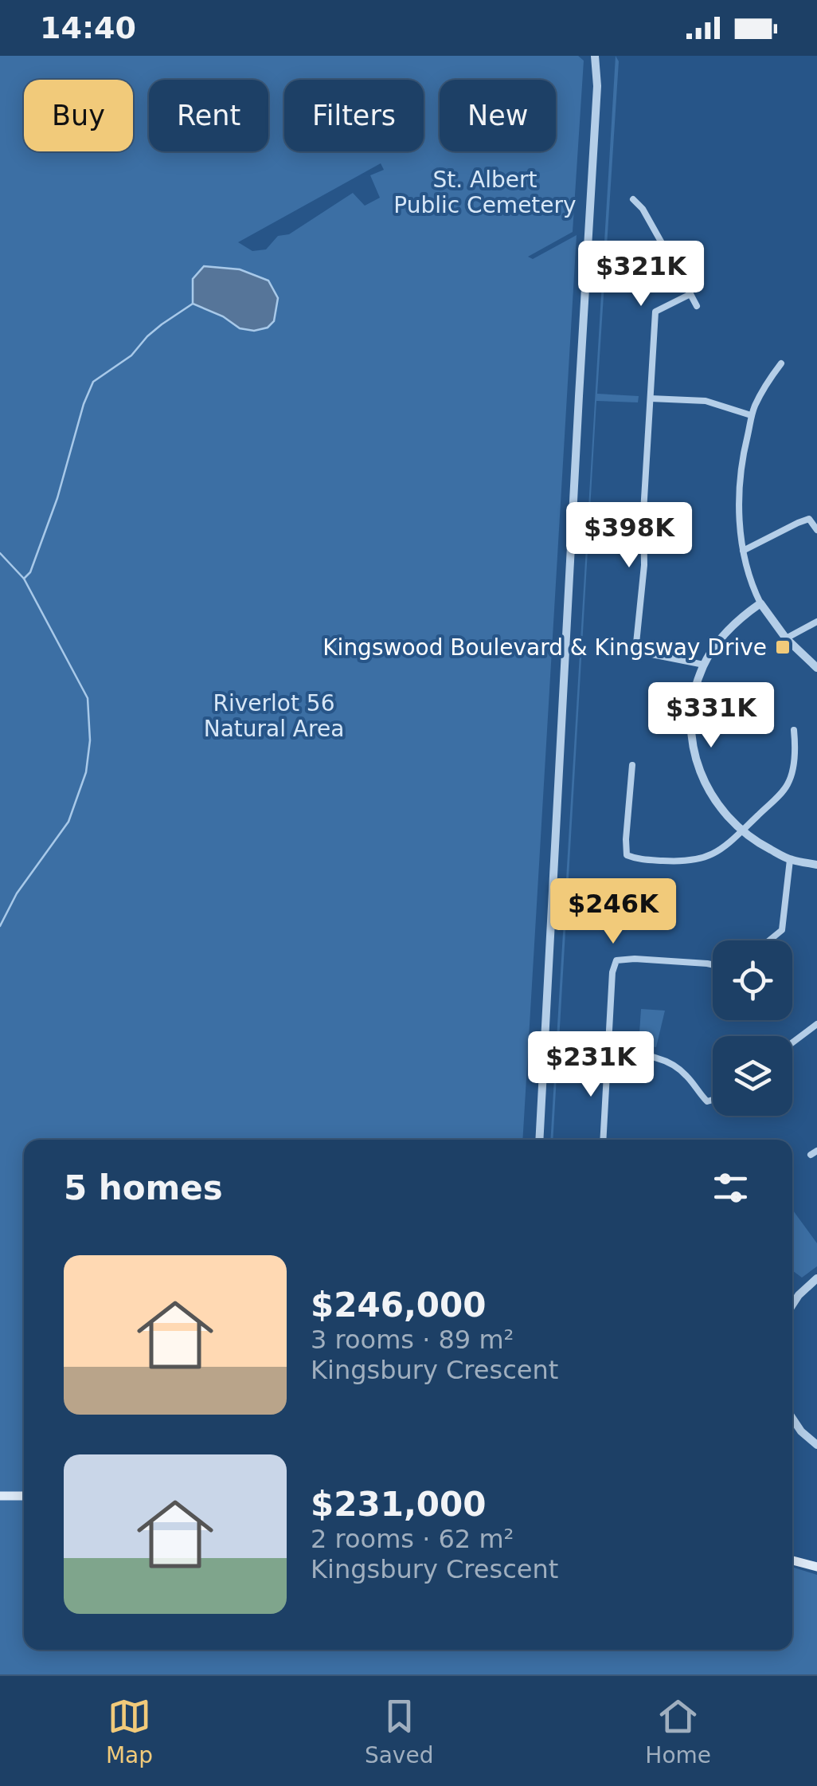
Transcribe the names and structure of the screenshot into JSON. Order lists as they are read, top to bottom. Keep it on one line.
{"parks":["St. Albert Public Cemetery","Riverlot 56 Natural Area"],"places":{"transit":["Kingswood Boulevard & Kingsway Drive"]},"page":{"status":"14:40","chip":["Buy","Rent","Filters","New"],"price":["$321K","$398K","$331K","$246K","$231K"],"heading":"5 homes","list":[{"name":"$246,000","note":"3 rooms · 89 m² · Kingsbury Crescent"},{"name":"$231,000","note":"2 rooms · 62 m² · Kingsbury Crescent"}],"tabs":["Map","Saved","Home"]}}
